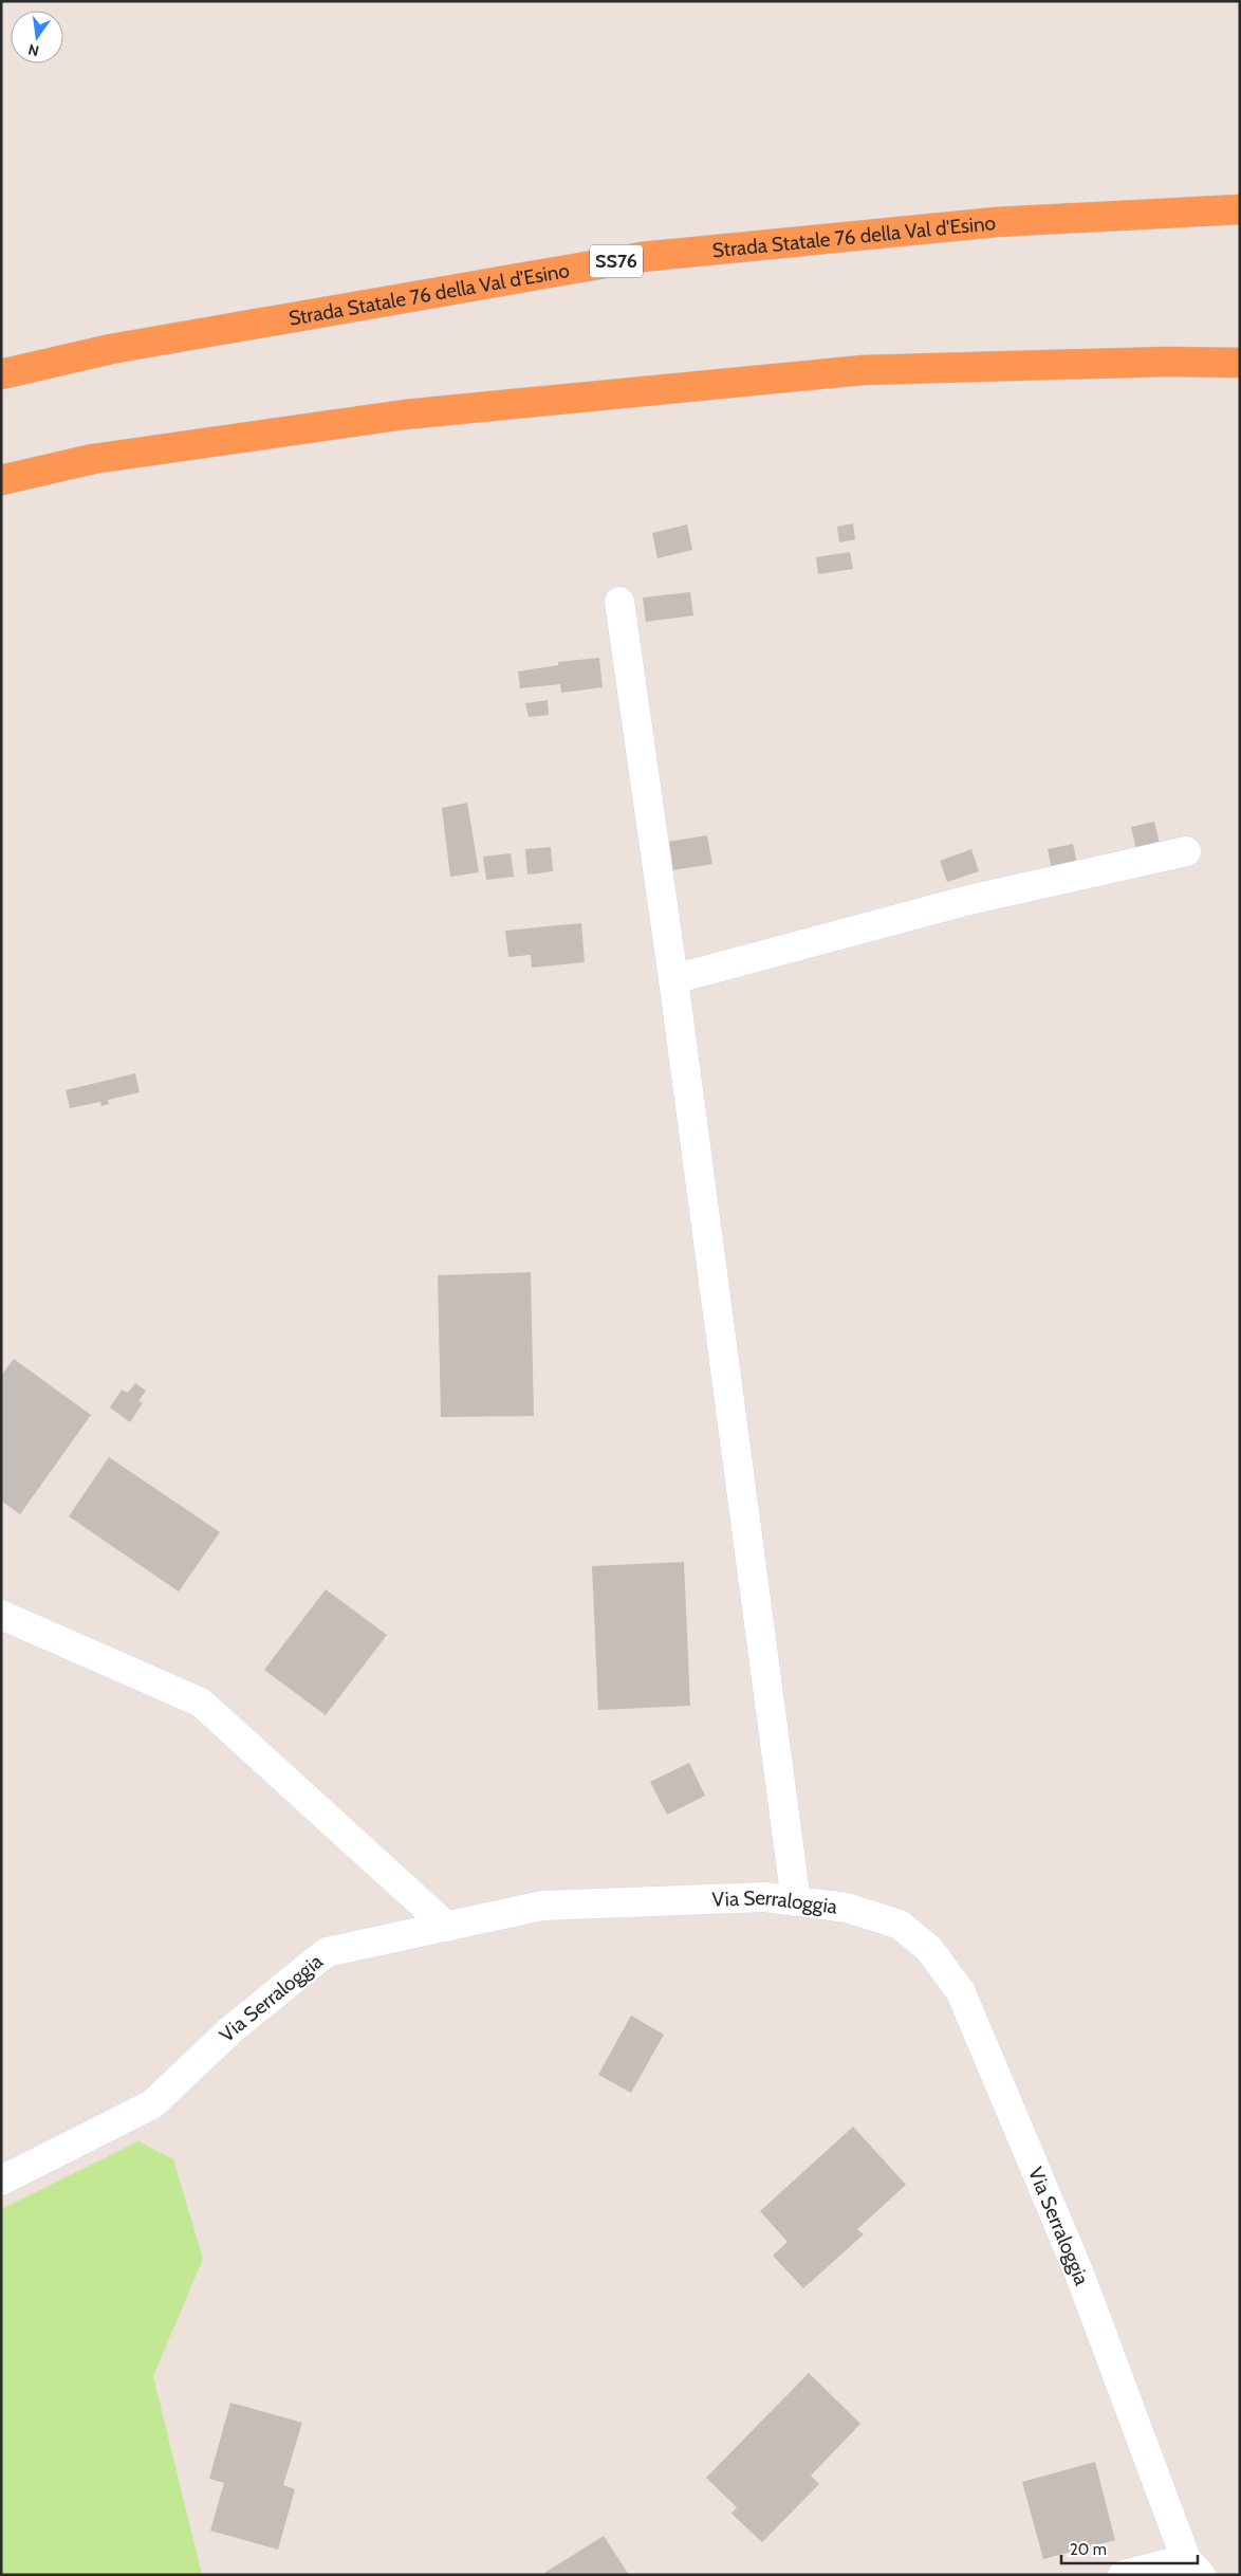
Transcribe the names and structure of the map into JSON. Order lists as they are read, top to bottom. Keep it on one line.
{"streets":{"highway":["Strada Statale 76 della Val d'Esino","SS76"],"street":["Via Serraloggia"]},"scale_bar":"20 m","north":"bottom"}
